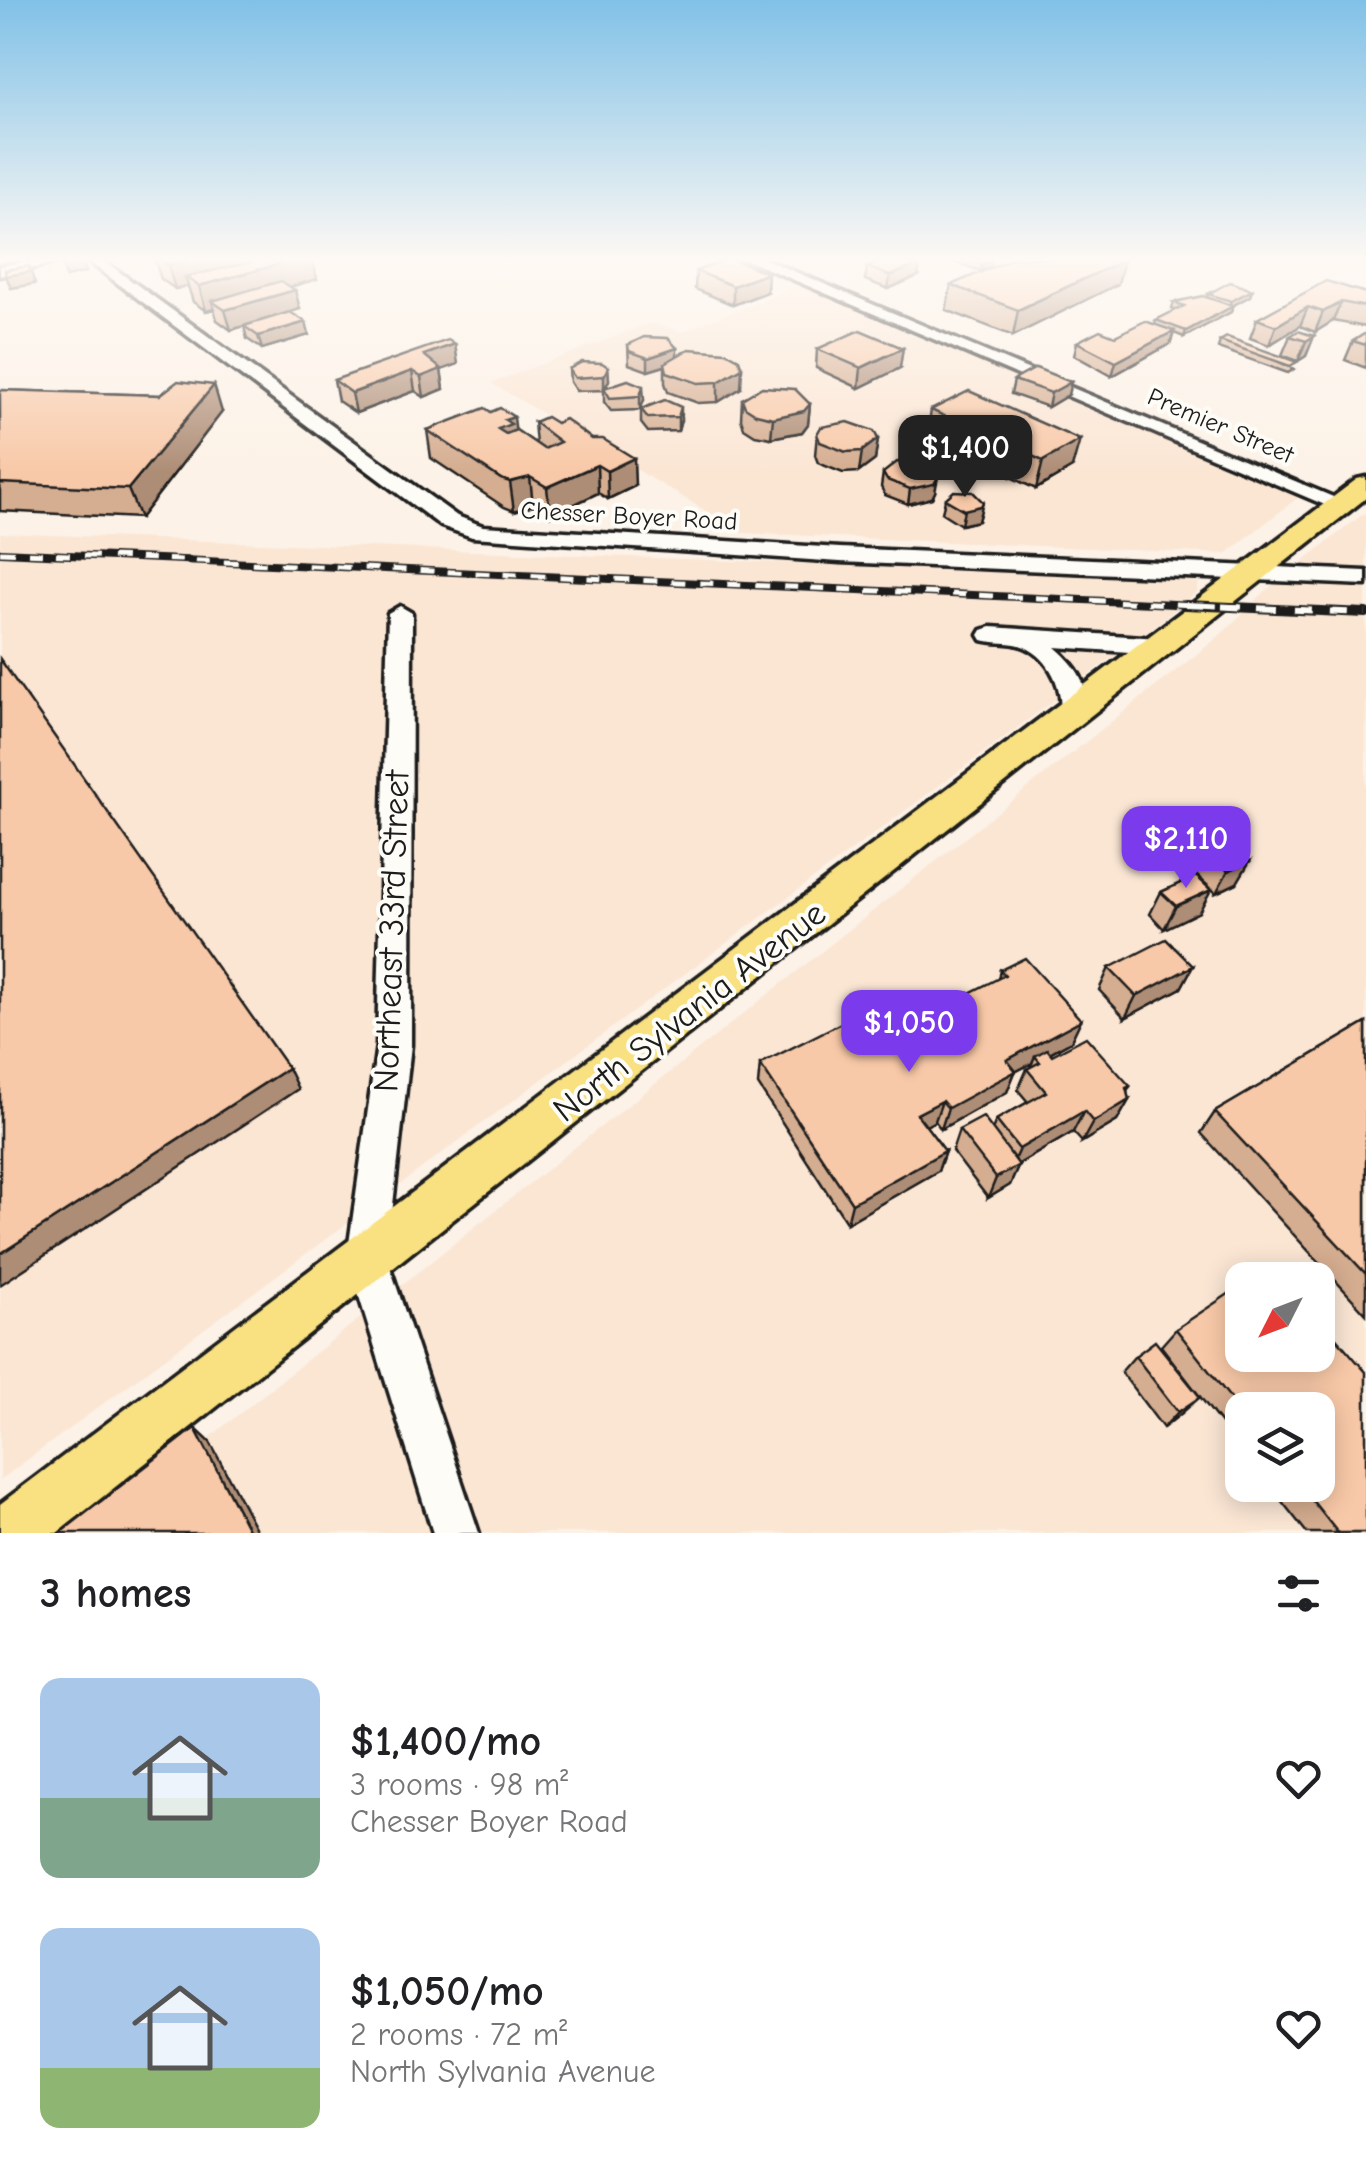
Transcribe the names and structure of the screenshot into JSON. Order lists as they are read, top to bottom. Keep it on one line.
{"streets":{"main road":["North Sylvania Avenue"],"street":["Premier Street","Chesser Boyer Road","Northeast 33rd Street"]},"crossings":[["Premier Street","North Sylvania Avenue"],["Chesser Boyer Road","North Sylvania Avenue"],["Northeast 33rd Street","North Sylvania Avenue"]],"north":"bottom left","page":{"price":["$1,400","$2,110","$1,050"],"heading":"3 homes","list":[{"name":"$1,400/mo","note":"3 rooms · 98 m² · Chesser Boyer Road"},{"name":"$1,050/mo","note":"2 rooms · 72 m² · North Sylvania Avenue"}]}}
